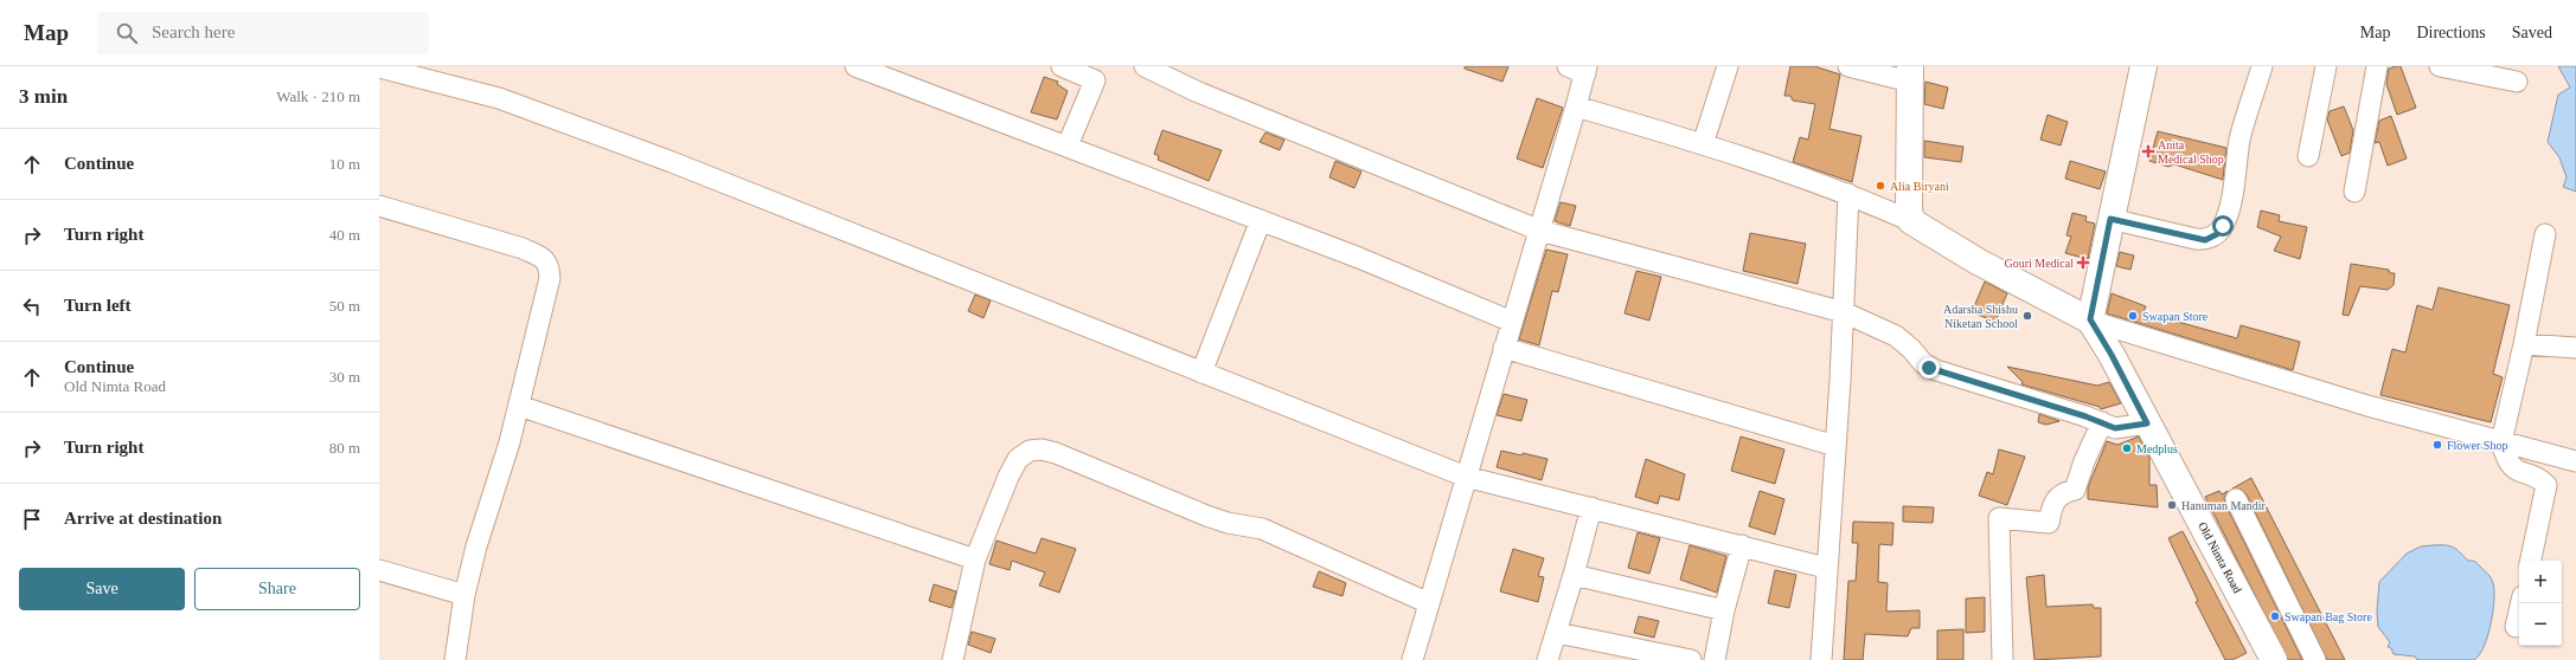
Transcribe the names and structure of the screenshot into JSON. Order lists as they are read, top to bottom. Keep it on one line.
{"streets":{"street":["Old Nimta Road"]},"places":{"health":["Anita Medical Shop","Gouri Medical"],"other":["Alia Biryani","Adarsha Shishu Niketan School","Swapan Store","Flower Shop","Medplus","Hanuman Mandir","Swapan Bag Store"]},"page":{"header":"Map","search":"Search here","nav":["Map","Directions","Saved"],"heading":["3 min","Walk · 210 m"],"list":[["Continue","10 m"],["Turn right","40 m"],["Turn left","50 m"],["Continue","Old Nimta Road","30 m"],["Turn right","80 m"],"Arrive at destination"],"buttons":["Save","Share"],"map_buttons":["+","−"]}}
